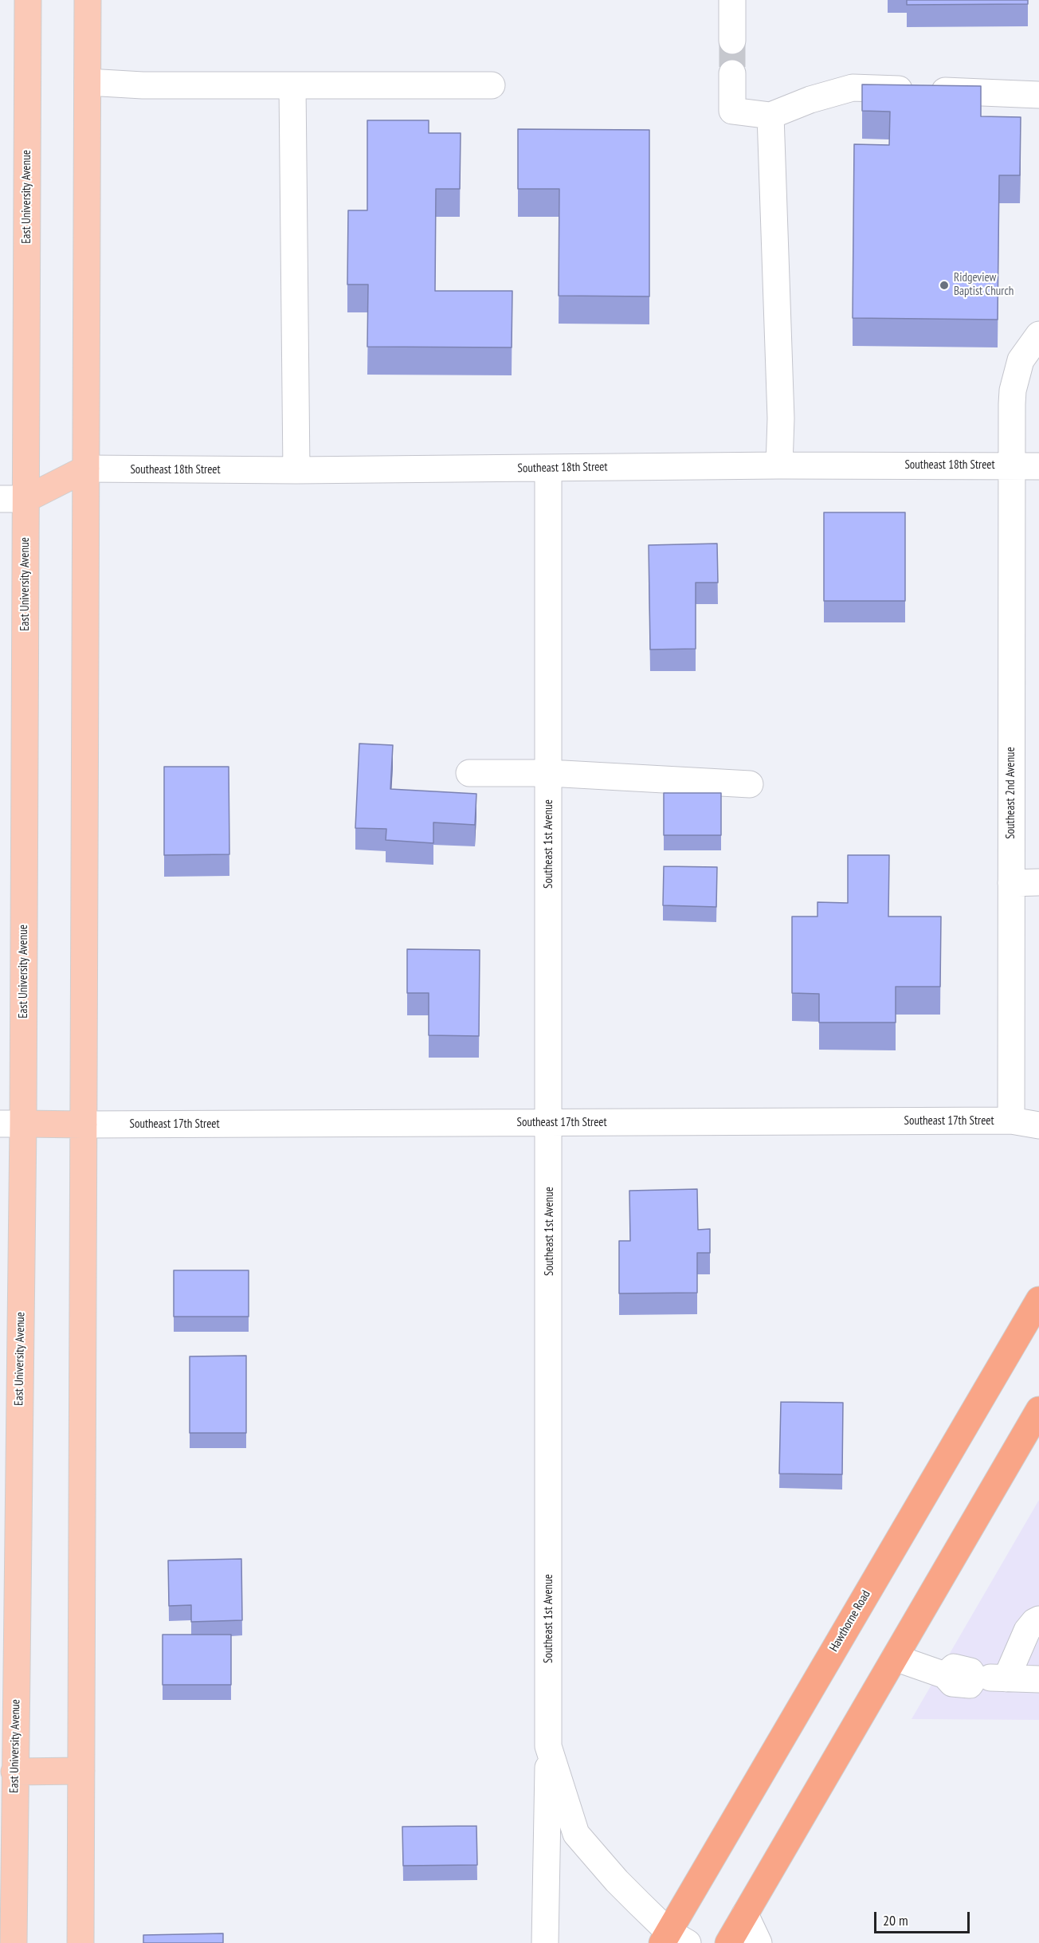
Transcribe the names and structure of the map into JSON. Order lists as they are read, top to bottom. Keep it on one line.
{"streets":{"highway":["Hawthorne Road"],"main road":["East University Avenue"],"street":["Southeast 18th Street","Southeast 2nd Avenue","Southeast 1st Avenue","Southeast 17th Street"]},"crossings":[["Southeast 18th Street","Southeast 2nd Avenue"],["Southeast 18th Street","Southeast 1st Avenue"],["Southeast 2nd Avenue","Southeast 17th Street"],["Southeast 1st Avenue","Southeast 17th Street"],["Southeast 1st Avenue","Hawthorne Road"]],"places":["Ridgeview Baptist Church"],"scale_bar":"20 m"}
